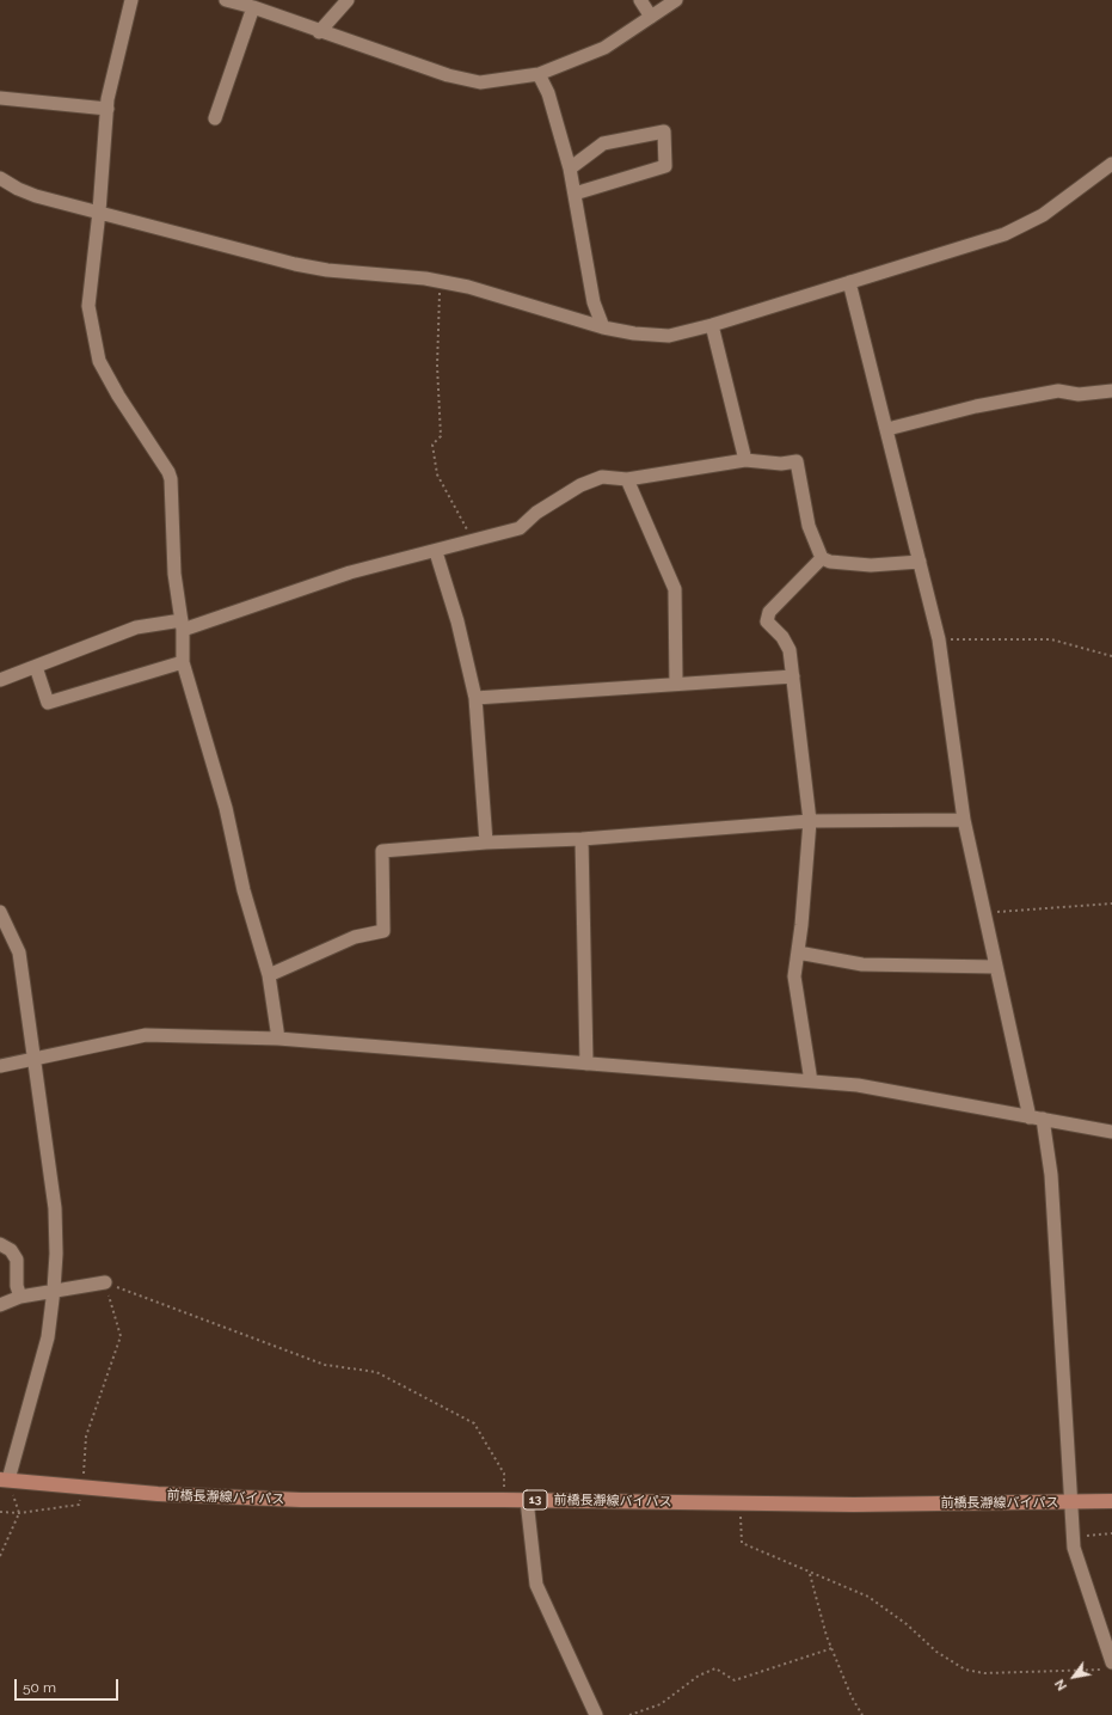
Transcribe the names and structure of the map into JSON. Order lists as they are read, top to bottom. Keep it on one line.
{"streets":{"main road":["前橋長瀞線バイパス","13"]},"scale_bar":"50 m","north":"bottom left"}
